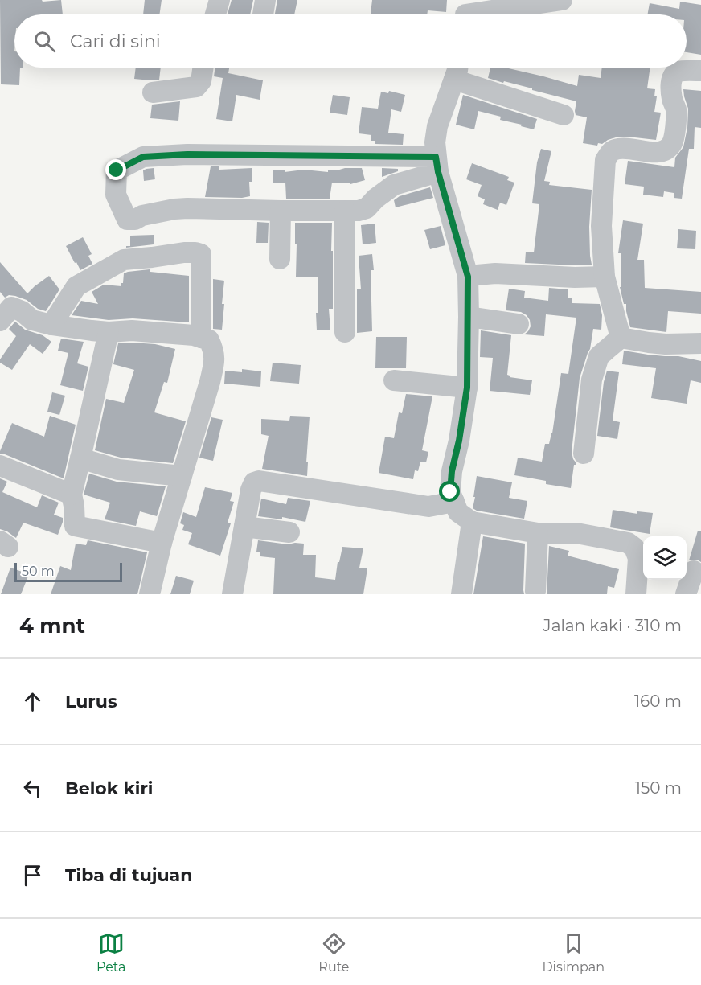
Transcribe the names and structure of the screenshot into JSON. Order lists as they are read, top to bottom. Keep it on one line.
{"scale_bar":"50 m","page":{"search":"Cari di sini","scale":"50 m","heading":["4 mnt","Jalan kaki · 310 m"],"list":[["Lurus","160 m"],["Belok kiri","150 m"],"Tiba di tujuan"],"nav":["Peta","Rute","Disimpan"]}}
